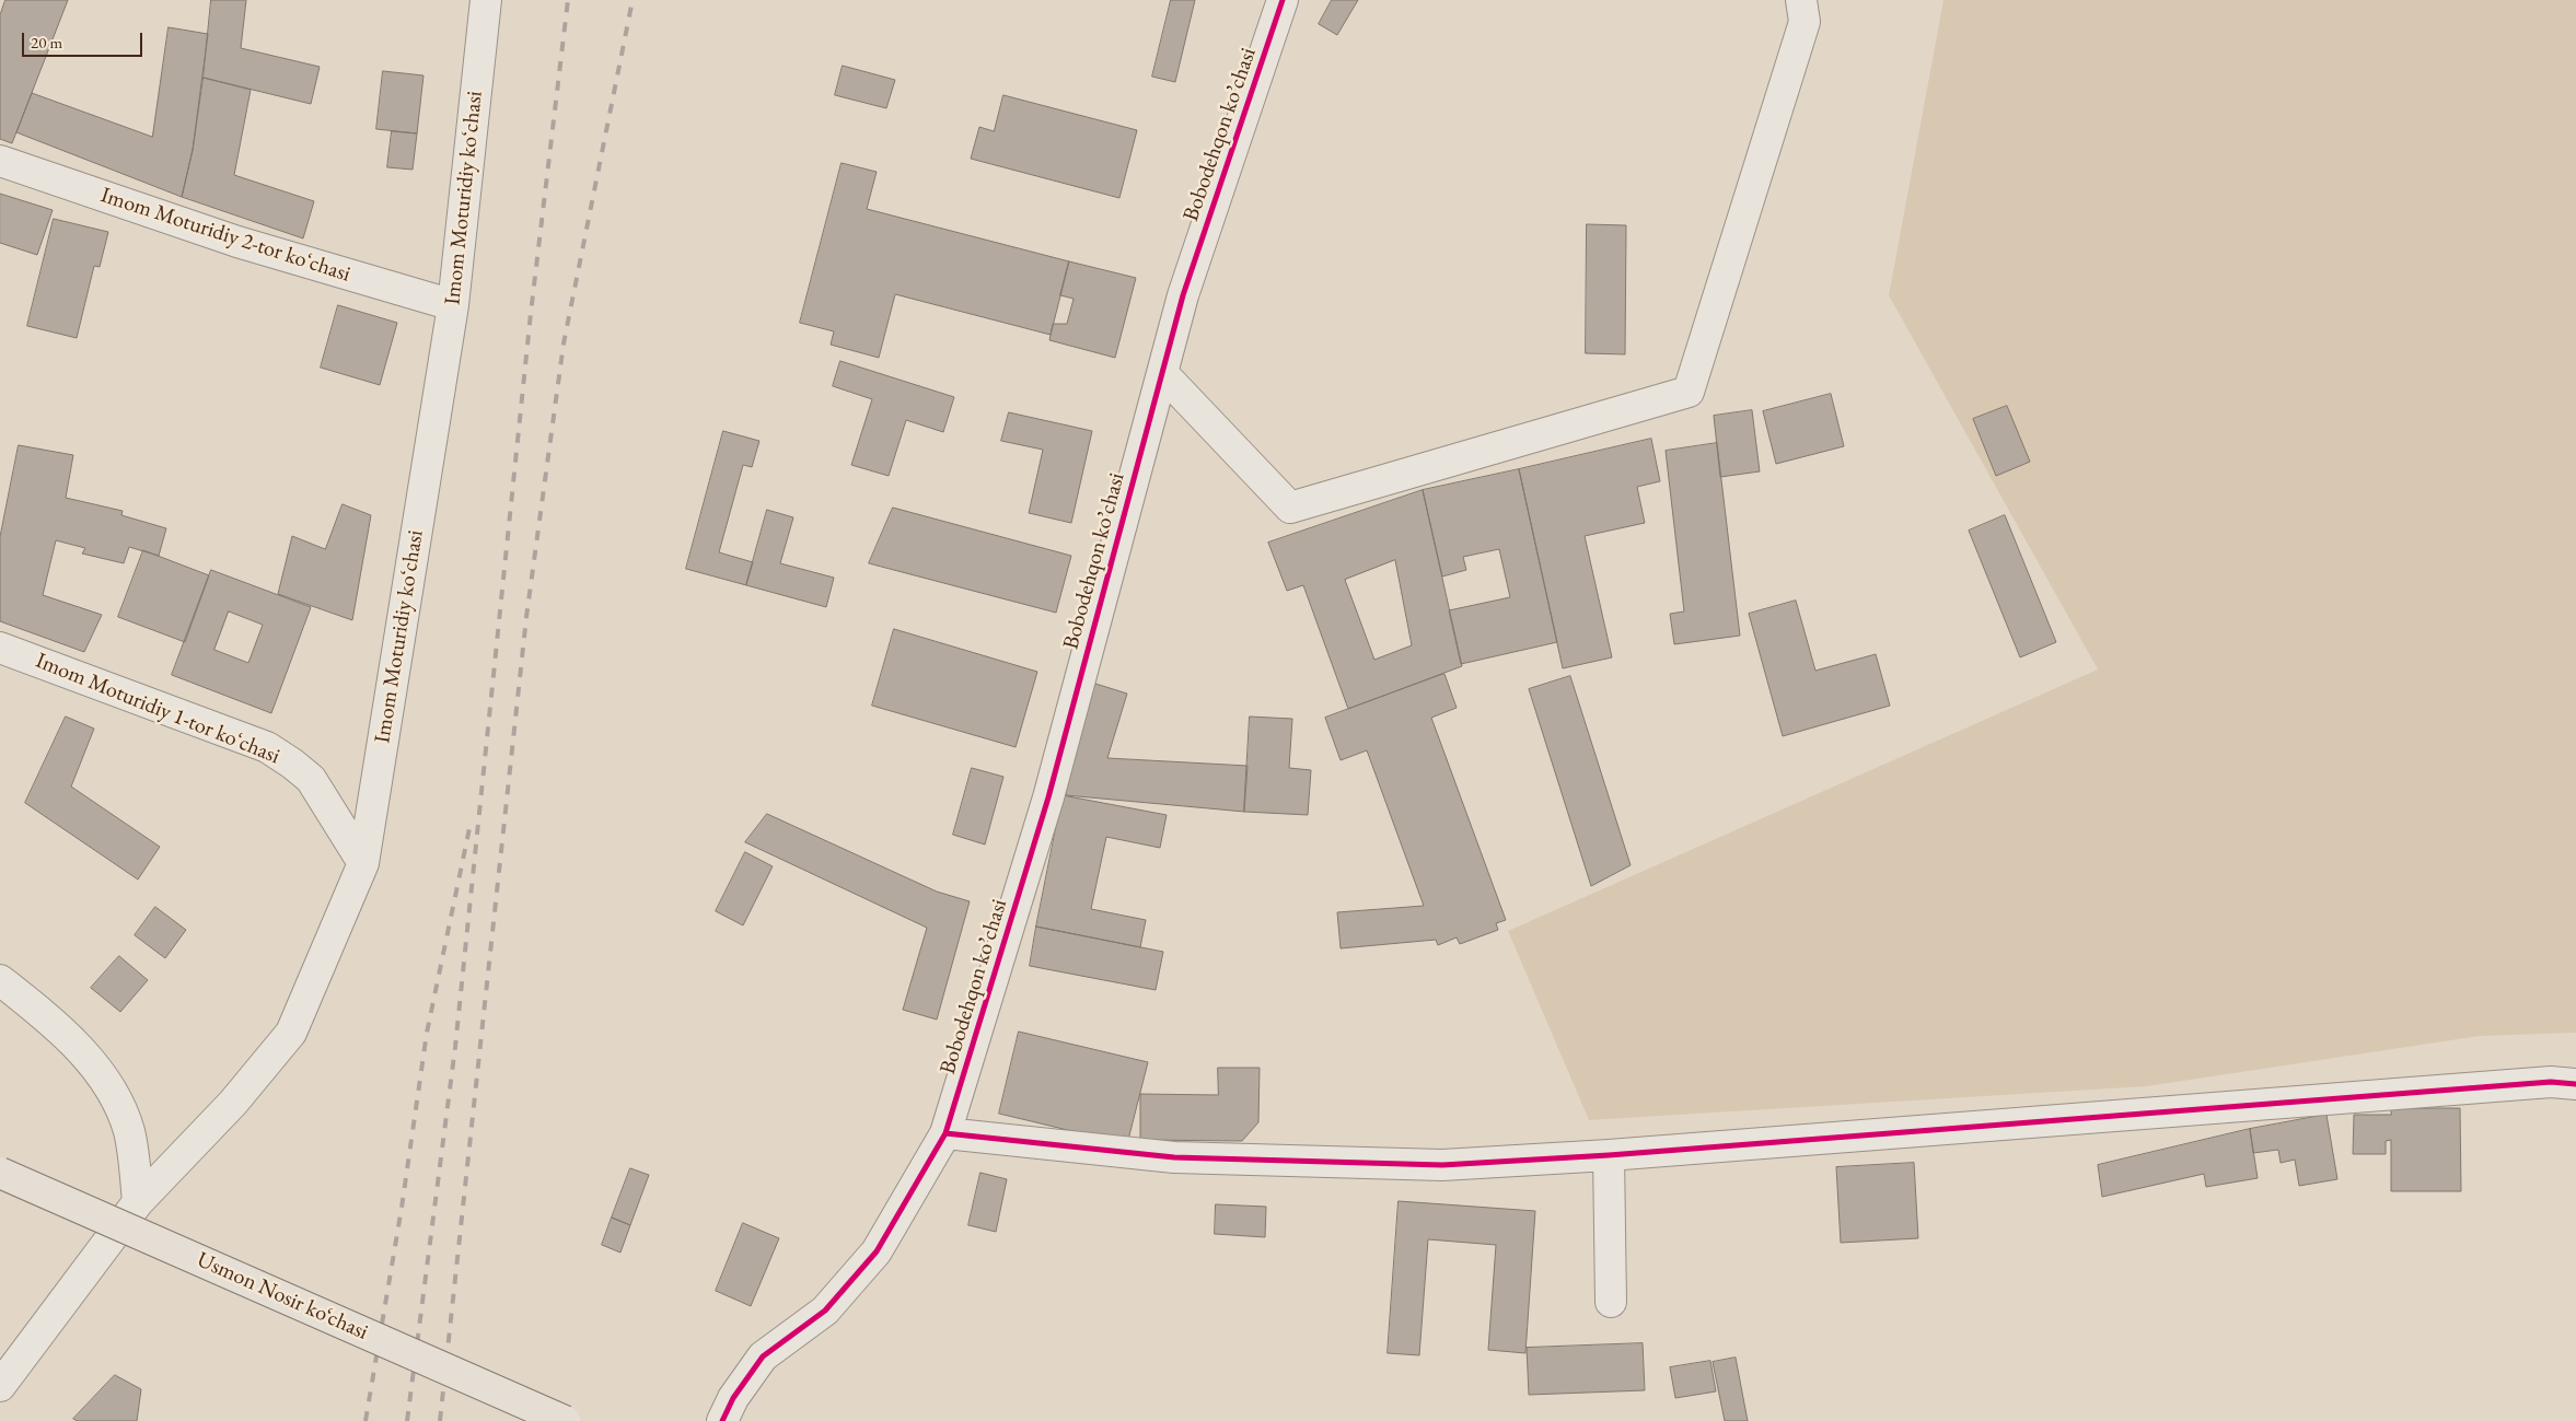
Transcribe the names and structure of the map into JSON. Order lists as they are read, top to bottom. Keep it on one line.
{"streets":{"main road":["Usmon Nosir ko‘chasi"],"street":["Bobodehqon koʼchasi","Imom Moturidiy koʻchasi","Imom Moturidiy 2-tor koʻchasi","Imom Moturidiy 1-tor koʻchasi"]},"crossings":[["Imom Moturidiy koʻchasi","Imom Moturidiy 2-tor koʻchasi"],["Imom Moturidiy koʻchasi","Imom Moturidiy 1-tor koʻchasi"]],"scale_bar":"20 m"}
